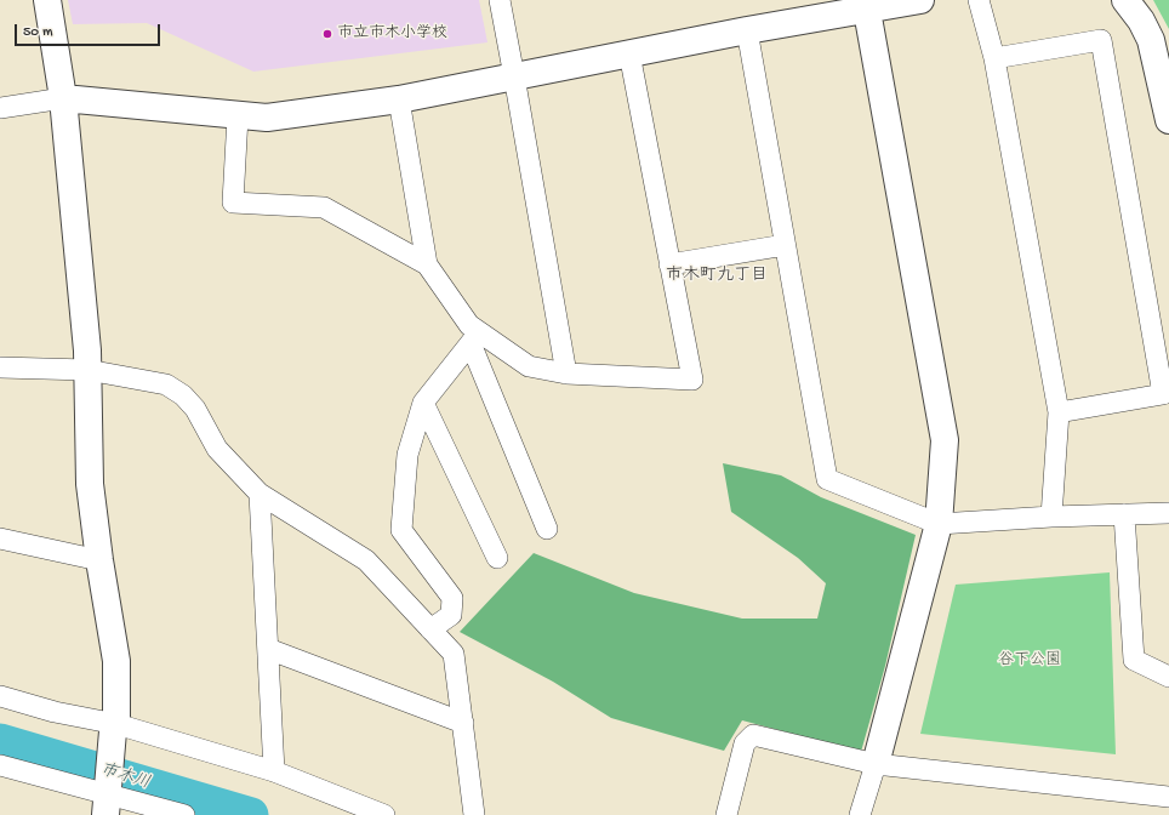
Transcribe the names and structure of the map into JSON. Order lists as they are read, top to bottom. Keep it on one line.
{"districts":["市木町九丁目"],"water":["市木川"],"parks":["谷下公園"],"places":["市立市木小学校"],"scale_bar":"50 m"}
